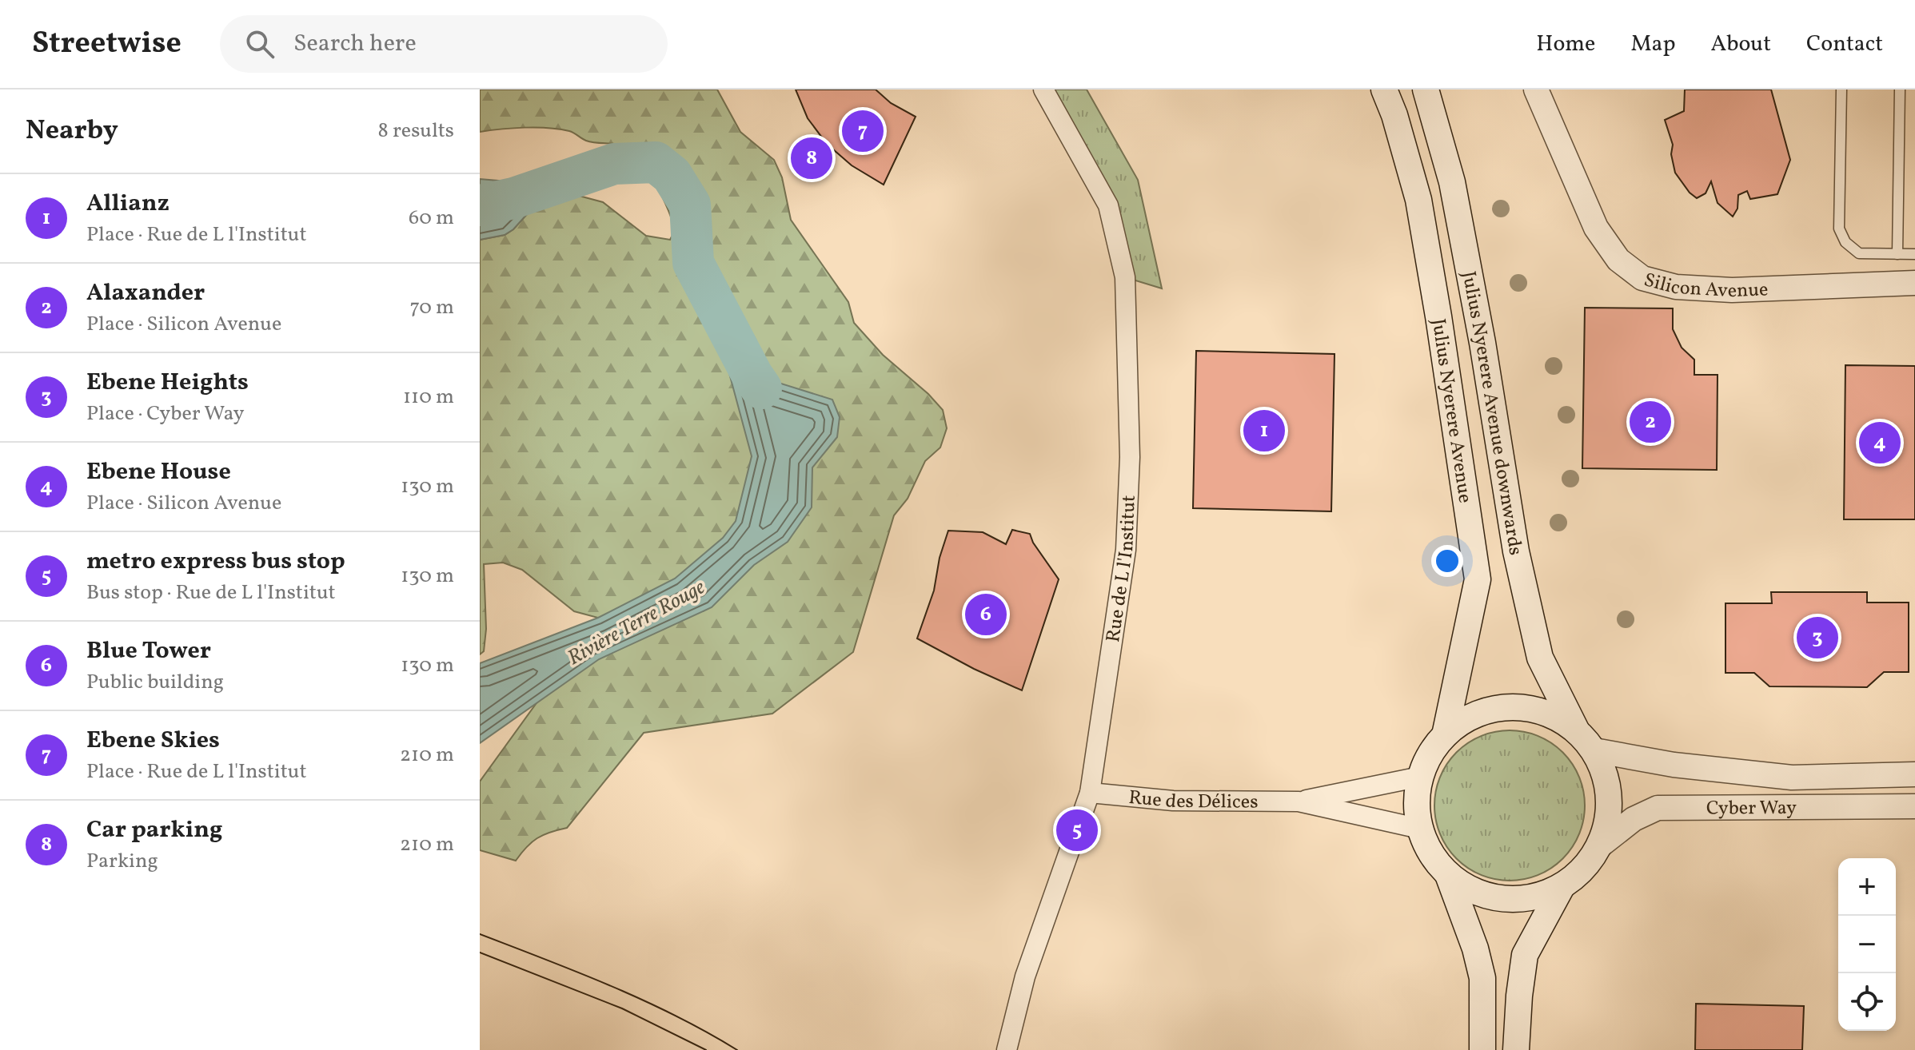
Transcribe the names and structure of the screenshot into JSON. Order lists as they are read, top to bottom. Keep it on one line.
{"streets":{"main road":["Julius Nyerere Avenue","Julius Nyerere Avenue downwards"],"street":["Silicon Avenue","Rue de L l'Institut","Rue des Délices","Cyber Way"]},"crossings":[["Julius Nyerere Avenue","Julius Nyerere Avenue downwards"],["Julius Nyerere Avenue","Rue des Délices"],["Julius Nyerere Avenue","Cyber Way"],["Julius Nyerere Avenue downwards","Rue des Délices"],["Julius Nyerere Avenue downwards","Cyber Way"],["Rue de L l'Institut","Rue des Délices"],["Rue des Délices","Cyber Way"]],"water":["Rivière Terre Rouge"],"page":{"header":"Streetwise","search":"Search here","nav":["Home","Map","About","Contact"],"heading":["Nearby","8 results"],"pins":["7","8","2","1","4","6","3","5"],"list":[{"mark":"1","name":"Allianz","note":"Place · Rue de L l'Institut","value":"60 m"},{"mark":"2","name":"Alaxander","note":"Place · Silicon Avenue","value":"70 m"},{"mark":"3","name":"Ebene Heights","note":"Place · Cyber Way","value":"110 m"},{"mark":"4","name":"Ebene House","note":"Place · Silicon Avenue","value":"130 m"},{"mark":"5","name":"metro express bus stop","note":"Bus stop · Rue de L l'Institut","value":"130 m"},{"mark":"6","name":"Blue Tower","note":"Public building","value":"130 m"},{"mark":"7","name":"Ebene Skies","note":"Place · Rue de L l'Institut","value":"210 m"},{"mark":"8","name":"Car parking","note":"Parking","value":"210 m"}],"map_buttons":["+","−"]}}
